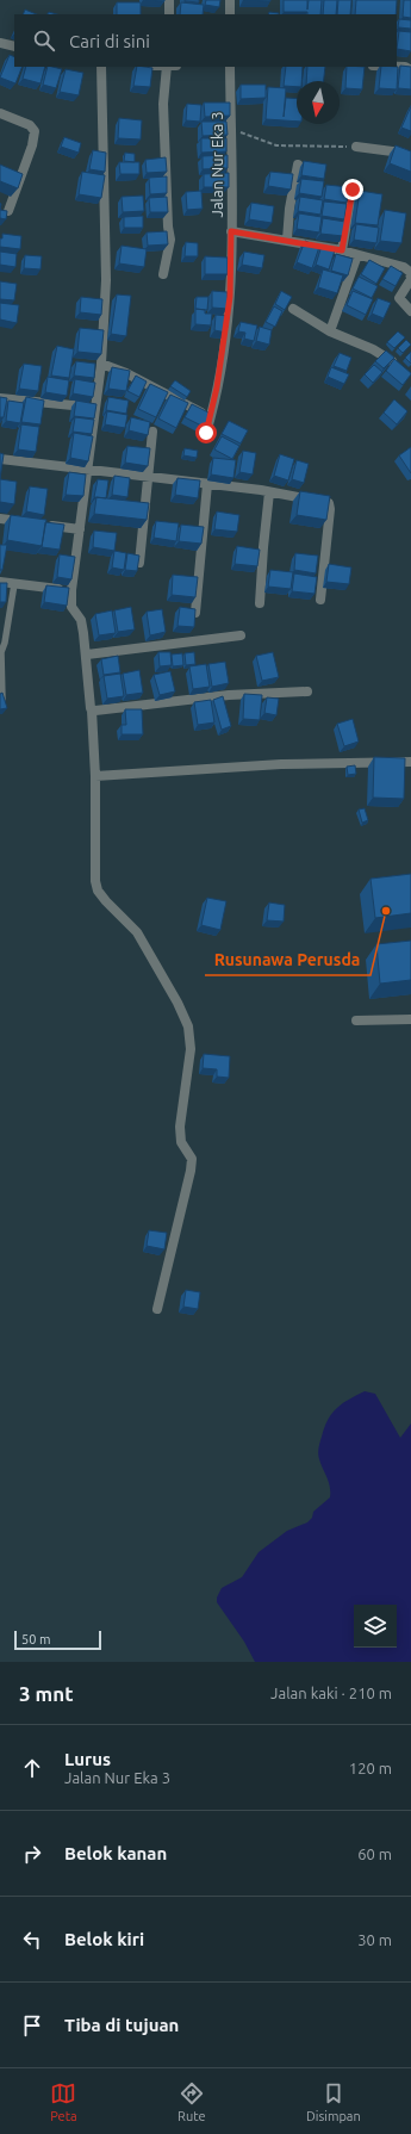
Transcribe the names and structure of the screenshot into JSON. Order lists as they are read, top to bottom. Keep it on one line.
{"streets":{"street":["Jalan Nur Eka 3"]},"places":["Rusunawa Perusda"],"scale_bar":"50 m","north":"bottom","page":{"search":"Cari di sini","scale":"50 m","heading":["3 mnt","Jalan kaki · 210 m"],"list":[["Lurus","Jalan Nur Eka 3","120 m"],["Belok kanan","60 m"],["Belok kiri","30 m"],"Tiba di tujuan"],"nav":["Peta","Rute","Disimpan"]}}
